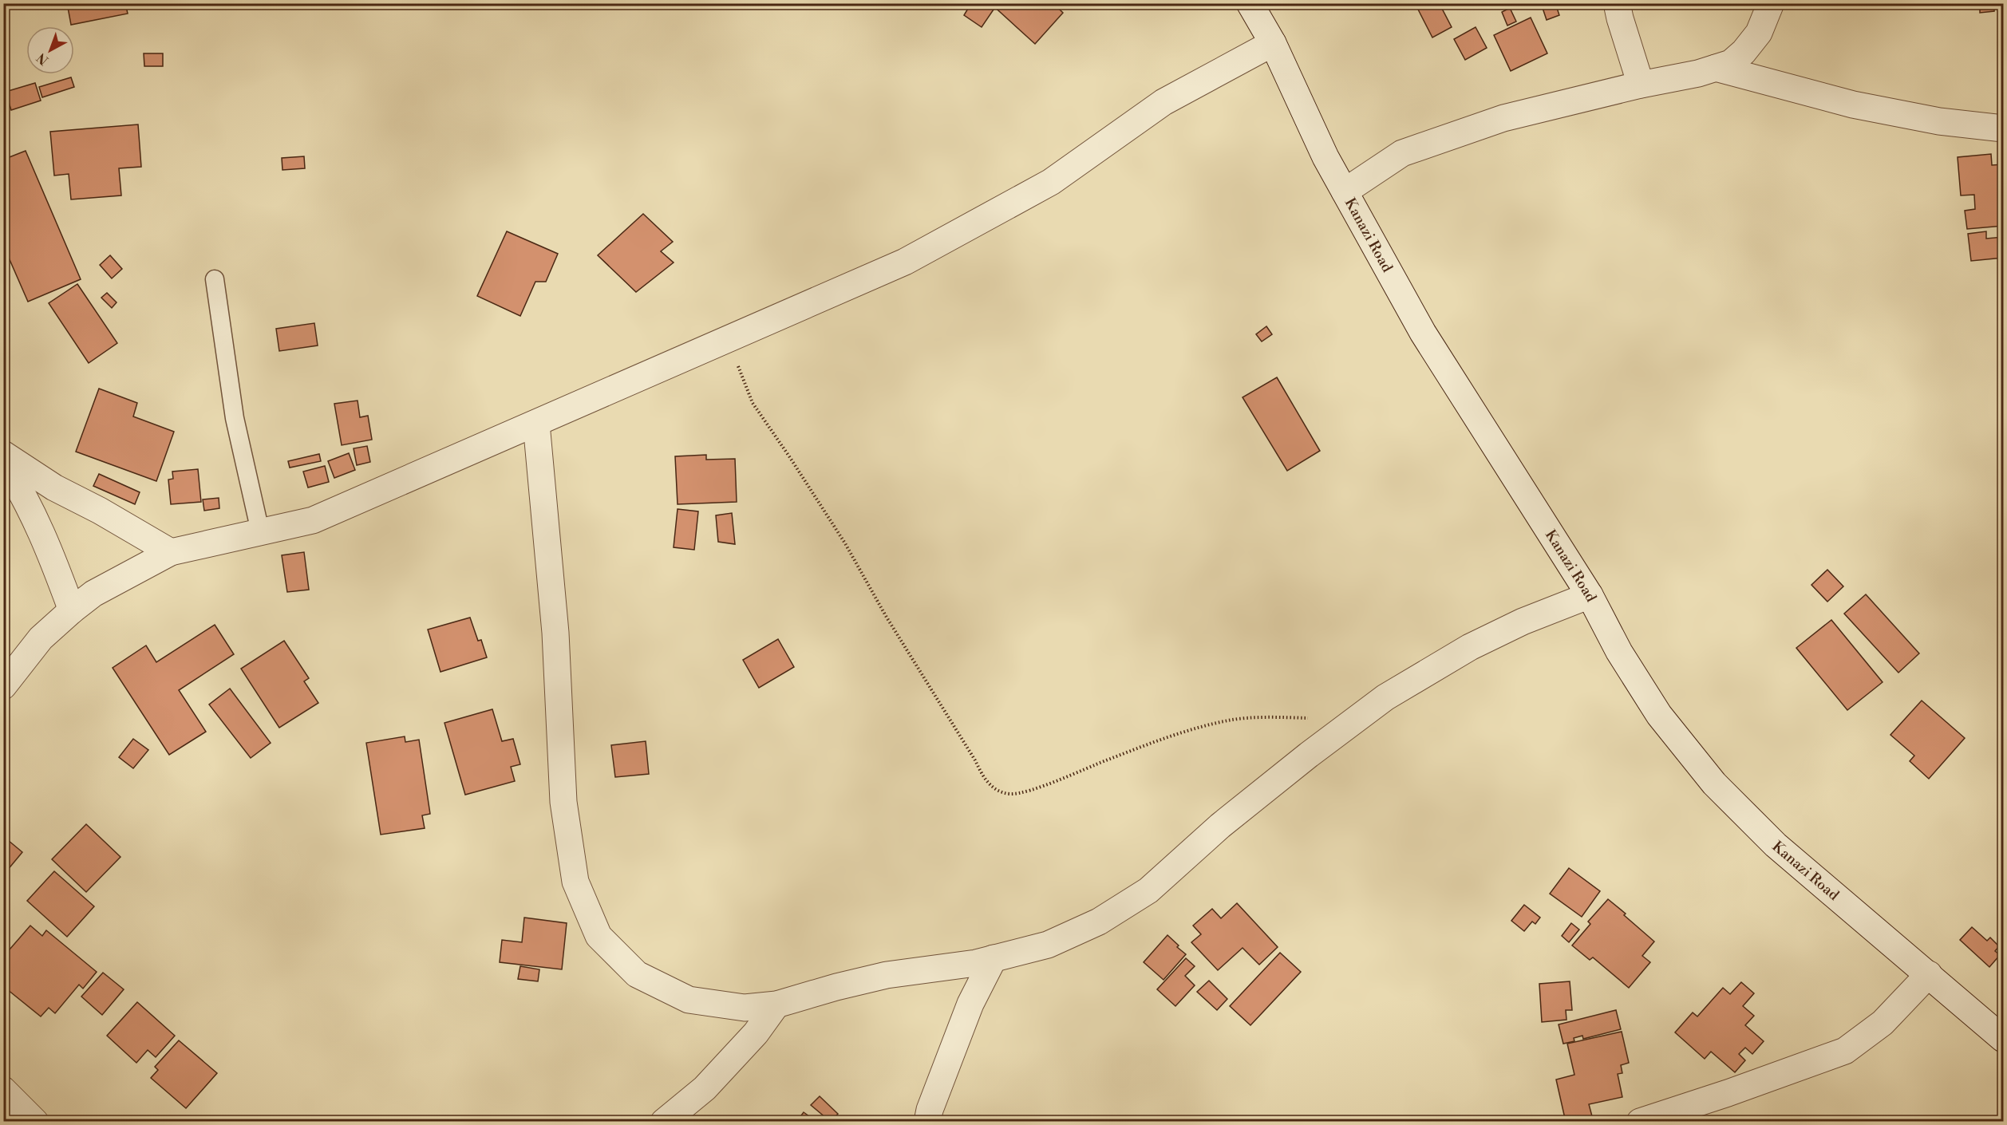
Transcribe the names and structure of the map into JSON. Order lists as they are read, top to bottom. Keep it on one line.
{"streets":{"street":["Kanazi Road"]},"north":"bottom left"}
